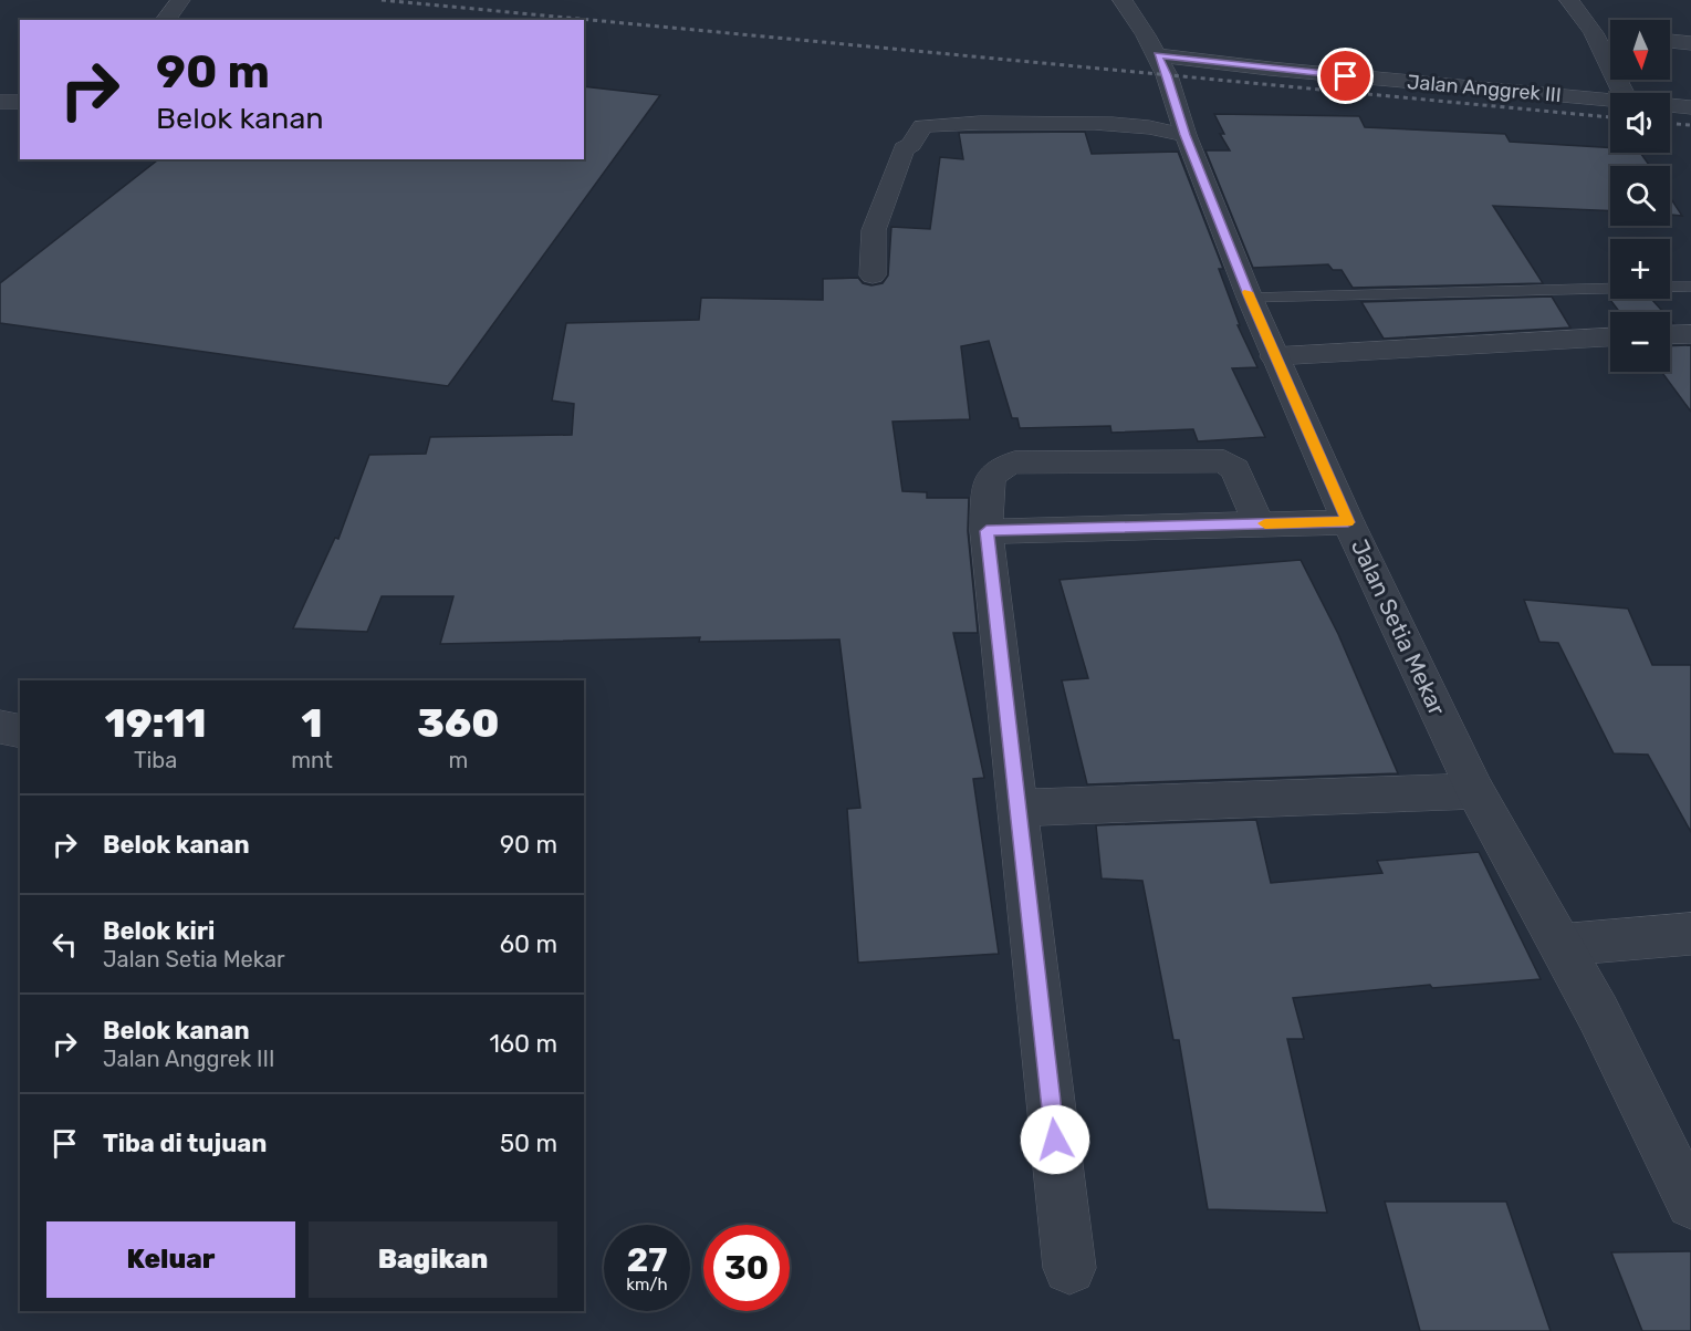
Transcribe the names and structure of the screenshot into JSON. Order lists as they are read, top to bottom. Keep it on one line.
{"streets":{"street":["Jalan Anggrek III","Jalan Setia Mekar"]},"crossings":[["Jalan Anggrek III","Jalan Setia Mekar"]],"north":"bottom","page":{"map_buttons":["+","−"],"turn":["90 m","Belok kanan"],"eta":["19:11","Tiba","1","mnt","360","m"],"list":[{"name":"Belok kanan","value":"90 m"},{"name":"Belok kiri","note":"Jalan Setia Mekar","value":"60 m"},{"name":"Belok kanan","note":"Jalan Anggrek III","value":"160 m"},{"name":"Tiba di tujuan","value":"50 m"}],"buttons":["Keluar","Bagikan"],"speed":"27 km/h","limit":"30"}}
